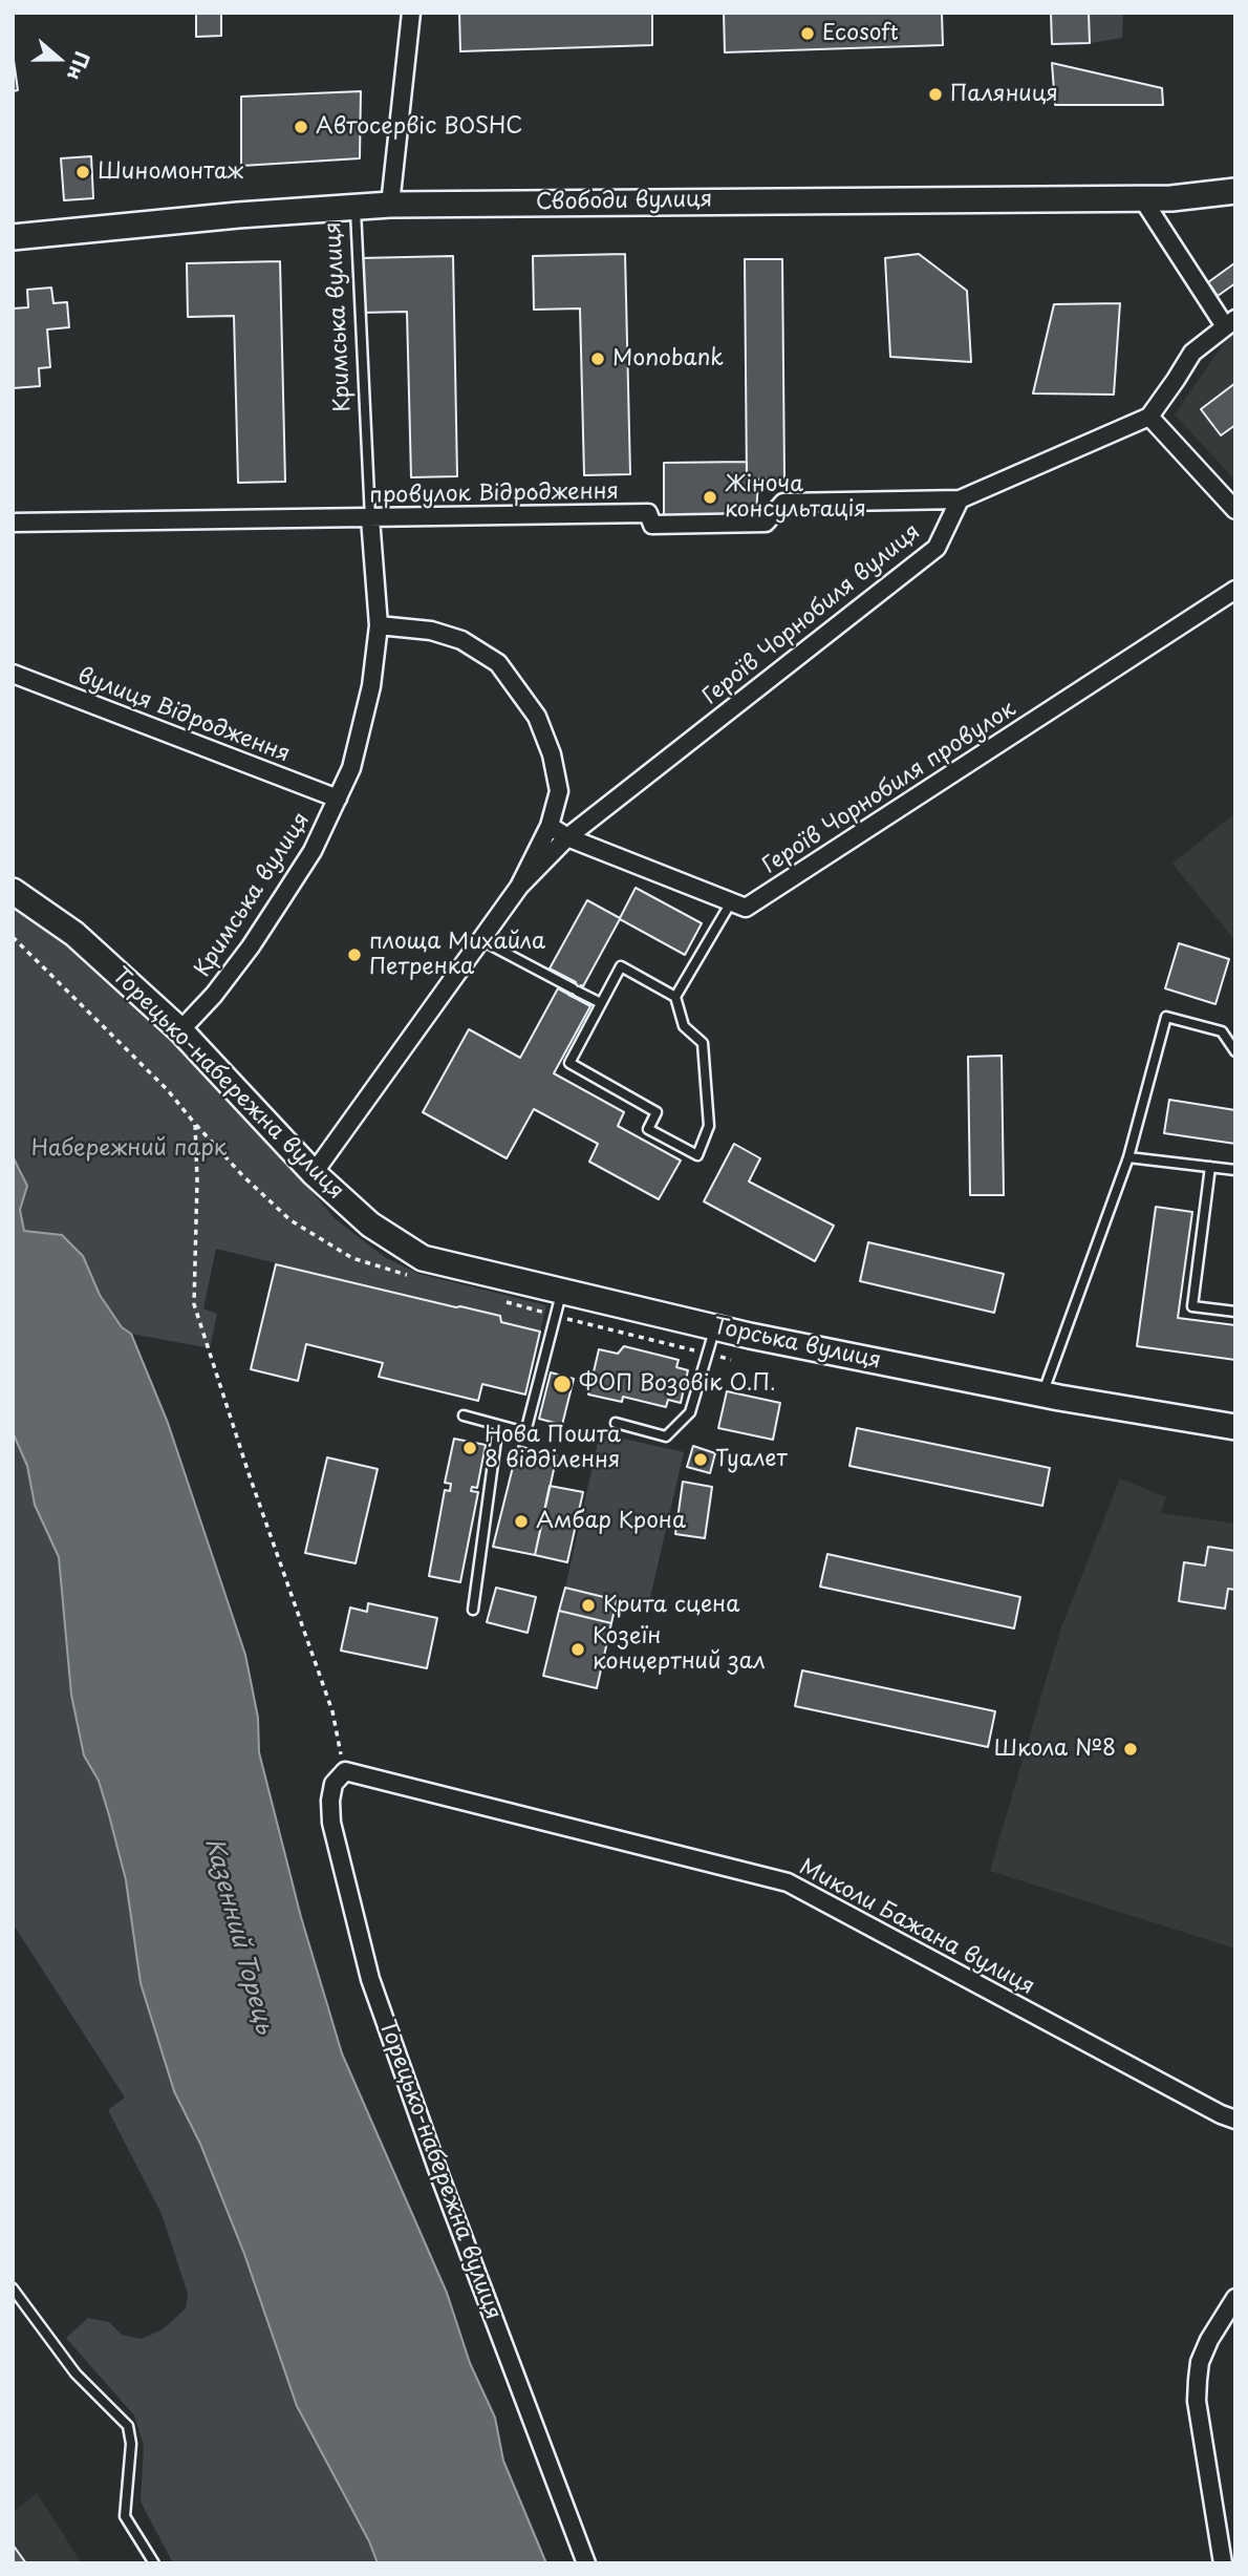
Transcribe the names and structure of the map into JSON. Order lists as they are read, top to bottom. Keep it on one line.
{"streets":{"main road":["Свободи вулиця","Торецько-набережна вулиця","Торська вулиця"],"street":["Кримська вулиця","провулок Відродження","Героїв Чорнобиля вулиця","вулиця Відродження","Героїв Чорнобиля провулок","Миколи Бажана вулиця"]},"crossings":[["Свободи вулиця","Кримська вулиця"],["Кримська вулиця","провулок Відродження"],["Кримська вулиця","вулиця Відродження"],["Кримська вулиця","Торецько-набережна вулиця"],["провулок Відродження","Героїв Чорнобиля вулиця"],["Торецько-набережна вулиця","Торська вулиця"],["Торецько-набережна вулиця","Миколи Бажана вулиця"]],"water":["Казенний Торець"],"parks":["Набережний парк"],"places":["Ecosoft","Паляниця","Автосервіс BOSHC","Шиномонтаж","Monobank","Жіноча консультація","площа Михайла Петренка","ФОП Возовік О.П.","Нова Пошта 8 відділення","Туалет","Амбар Крона","Крита сцена","Козеїн концертний зал","Школа №8"],"north":"right"}
